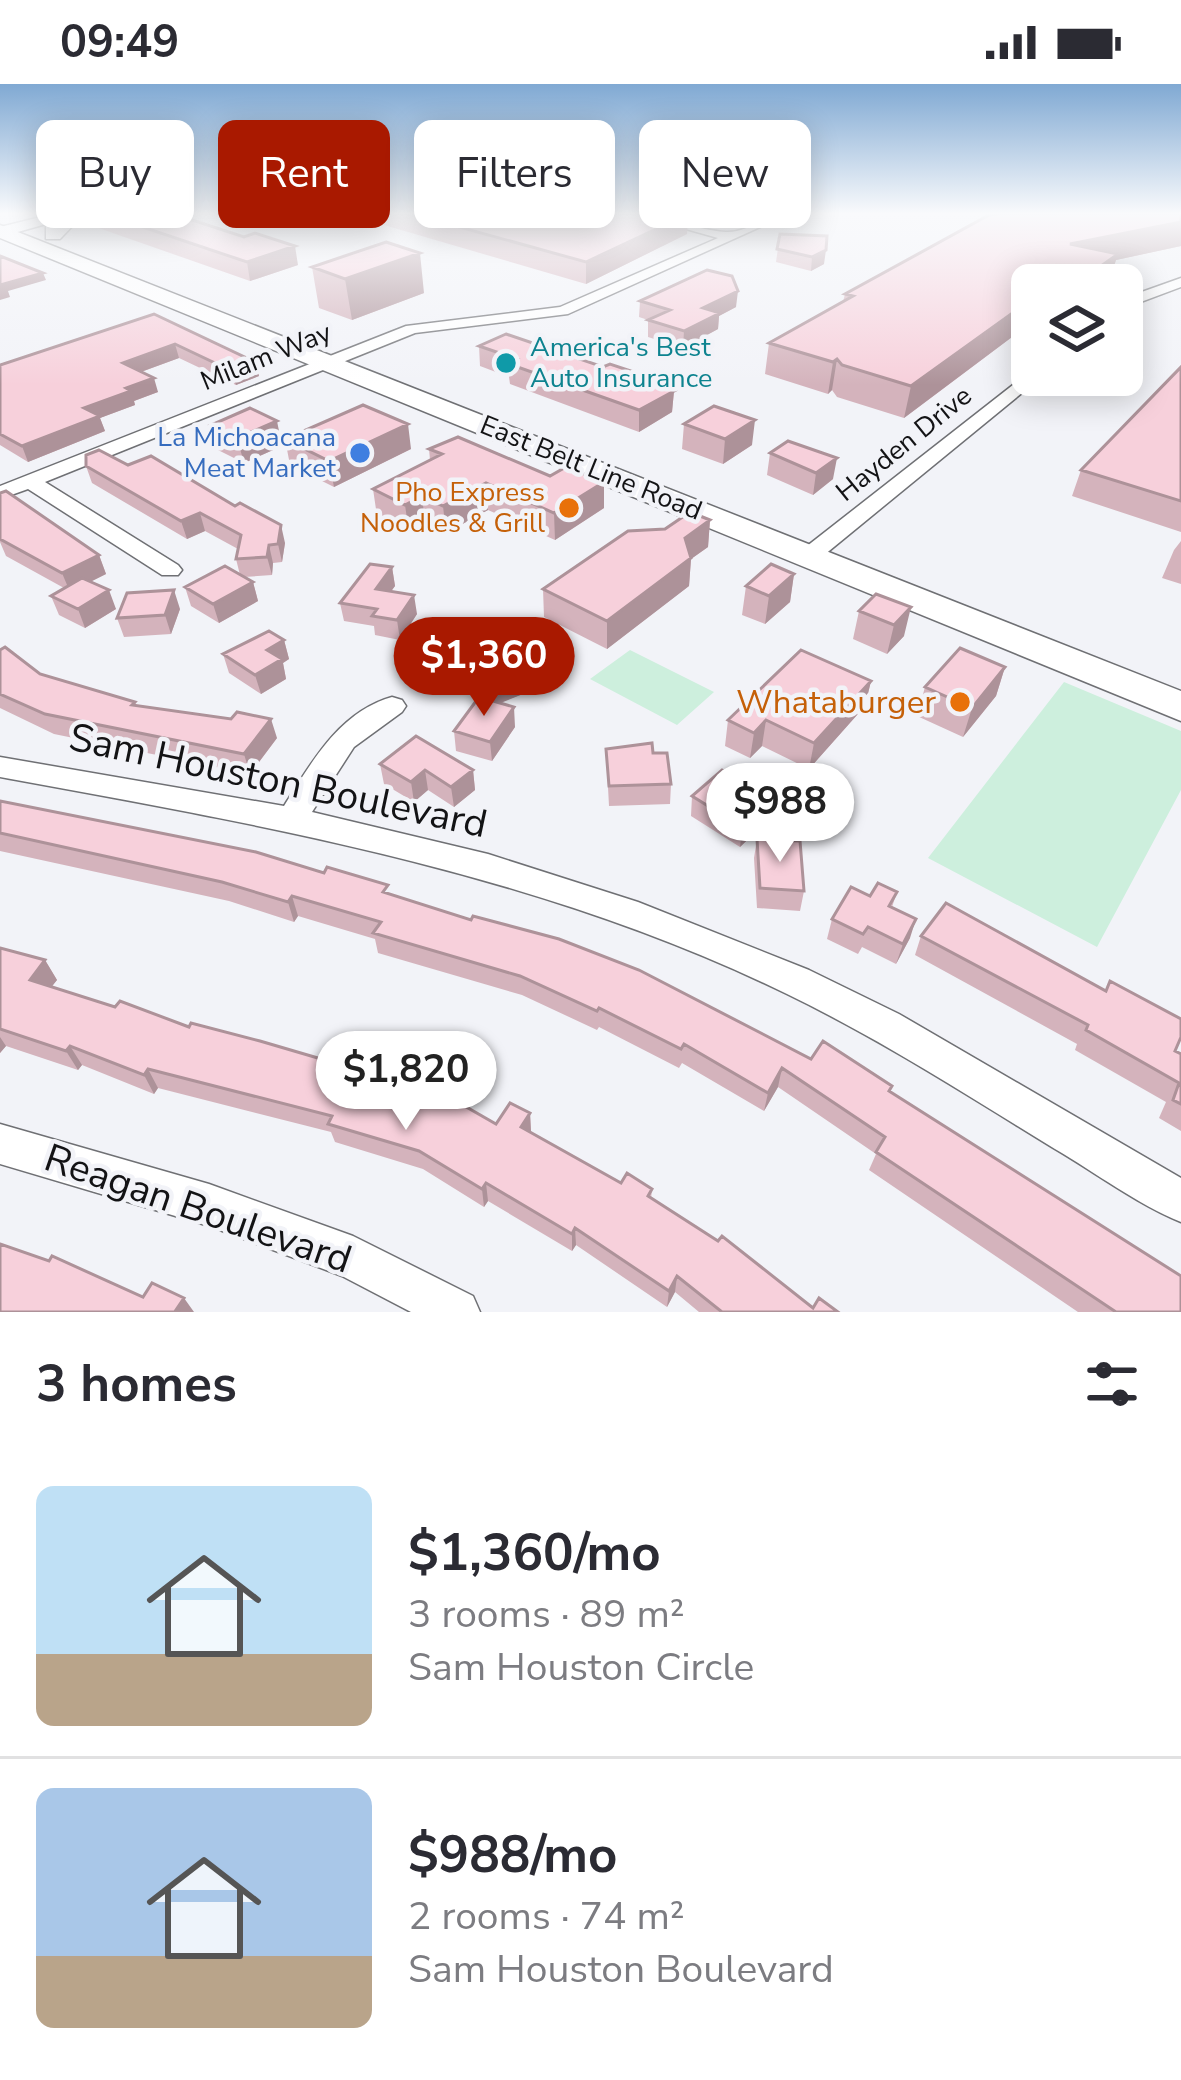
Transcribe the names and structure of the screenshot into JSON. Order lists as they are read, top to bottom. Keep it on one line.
{"streets":{"main road":["East Belt Line Road"],"street":["Milam Way","Hayden Drive","Sam Houston Boulevard","Reagan Boulevard"]},"crossings":[["Milam Way","East Belt Line Road"],["Hayden Drive","East Belt Line Road"]],"places":["America's Best Auto Insurance","La Michoacana Meat Market","Pho Express Noodles & Grill","Whataburger"],"page":{"status":"09:49","chip":["Buy","Rent","Filters","New"],"price":["$1,360","$988","$1,820"],"heading":"3 homes","list":[{"name":"$1,360/mo","note":"3 rooms · 89 m² · Sam Houston Circle"},{"name":"$988/mo","note":"2 rooms · 74 m² · Sam Houston Boulevard"}]}}
